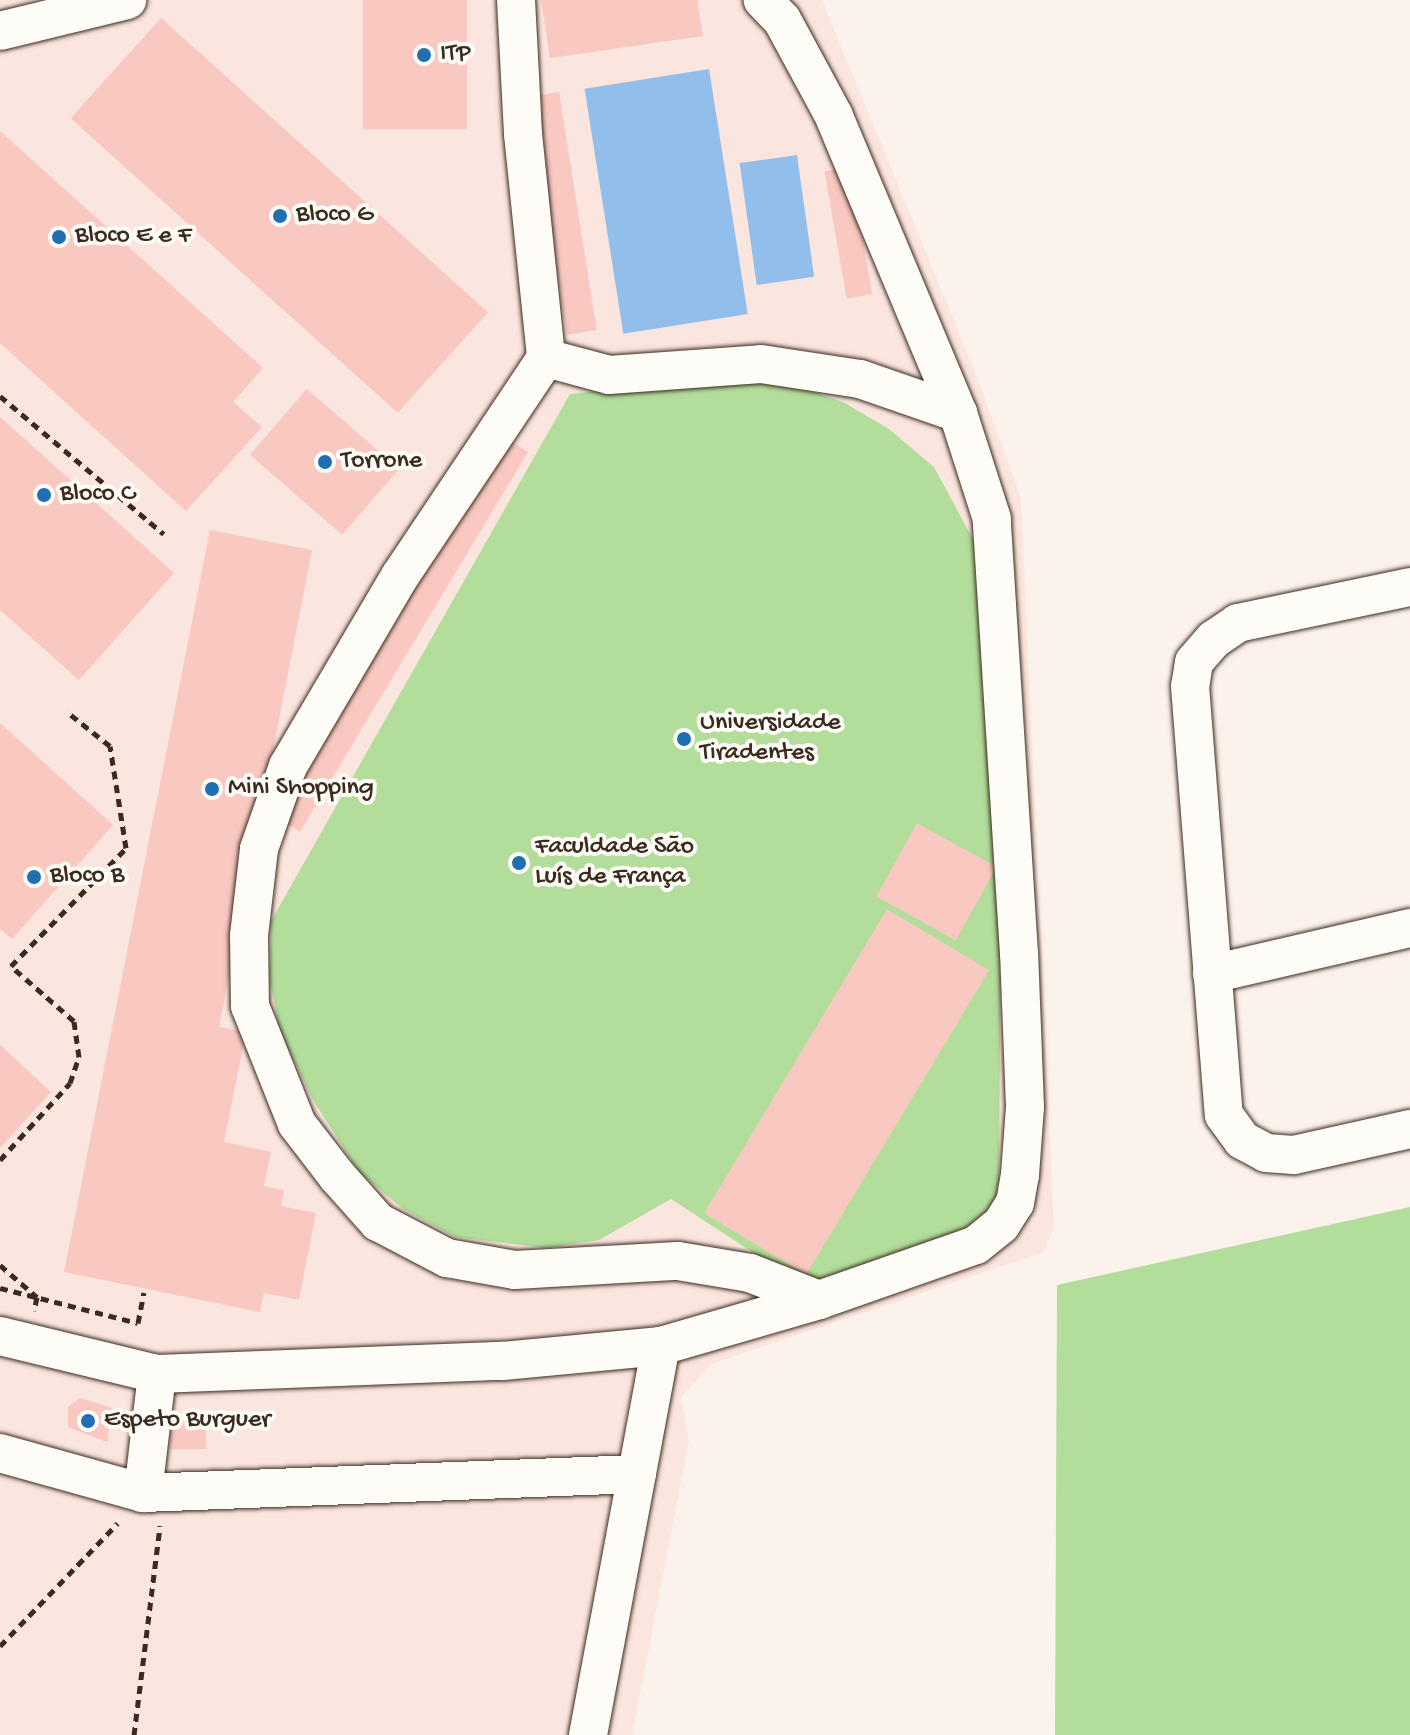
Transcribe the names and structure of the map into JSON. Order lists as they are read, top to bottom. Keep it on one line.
{"places":["ITP","Bloco G","Bloco E e F","Torrone","Bloco C","Universidade Tiradentes","Mini Shopping","Faculdade São Luís de França","Bloco B","Espeto Burguer"]}
